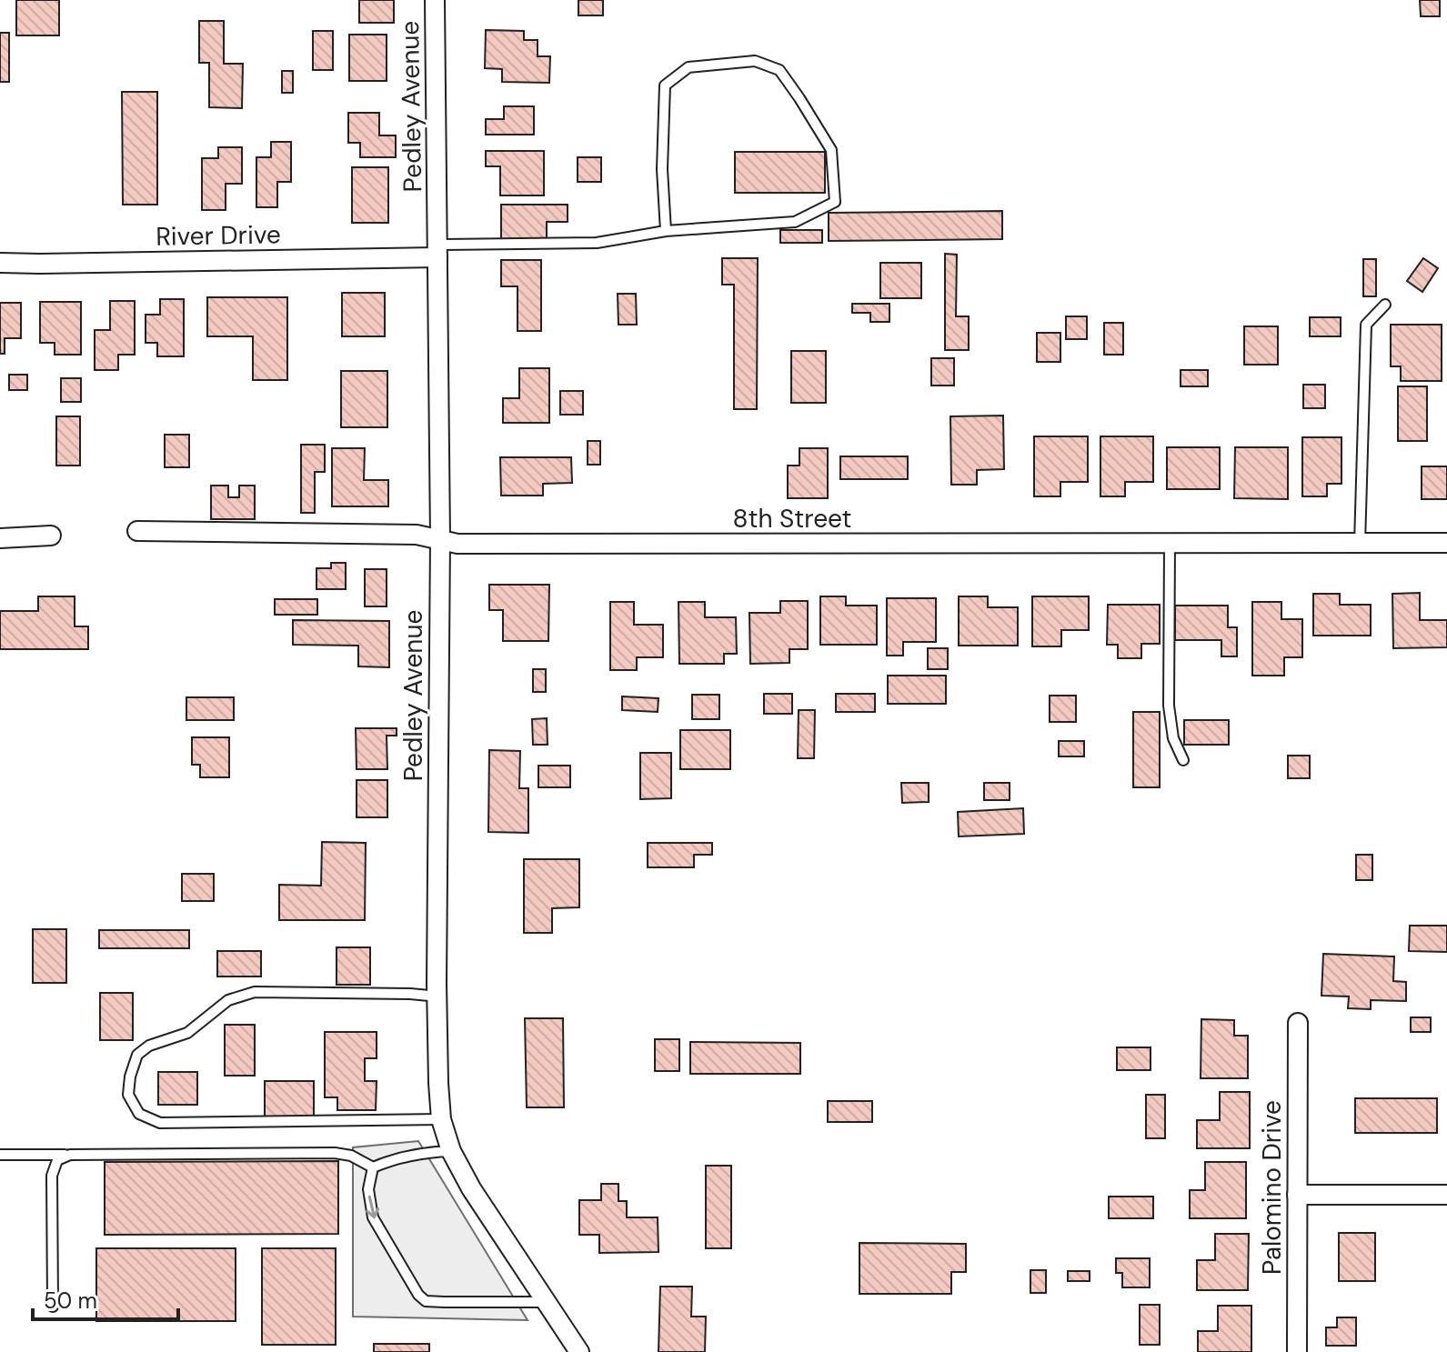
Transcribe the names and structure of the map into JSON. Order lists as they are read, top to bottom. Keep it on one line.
{"streets":{"street":["Pedley Avenue","River Drive","8th Street","Palomino Drive"]},"crossings":[["Pedley Avenue","River Drive"],["Pedley Avenue","8th Street"]],"scale_bar":"50 m"}
